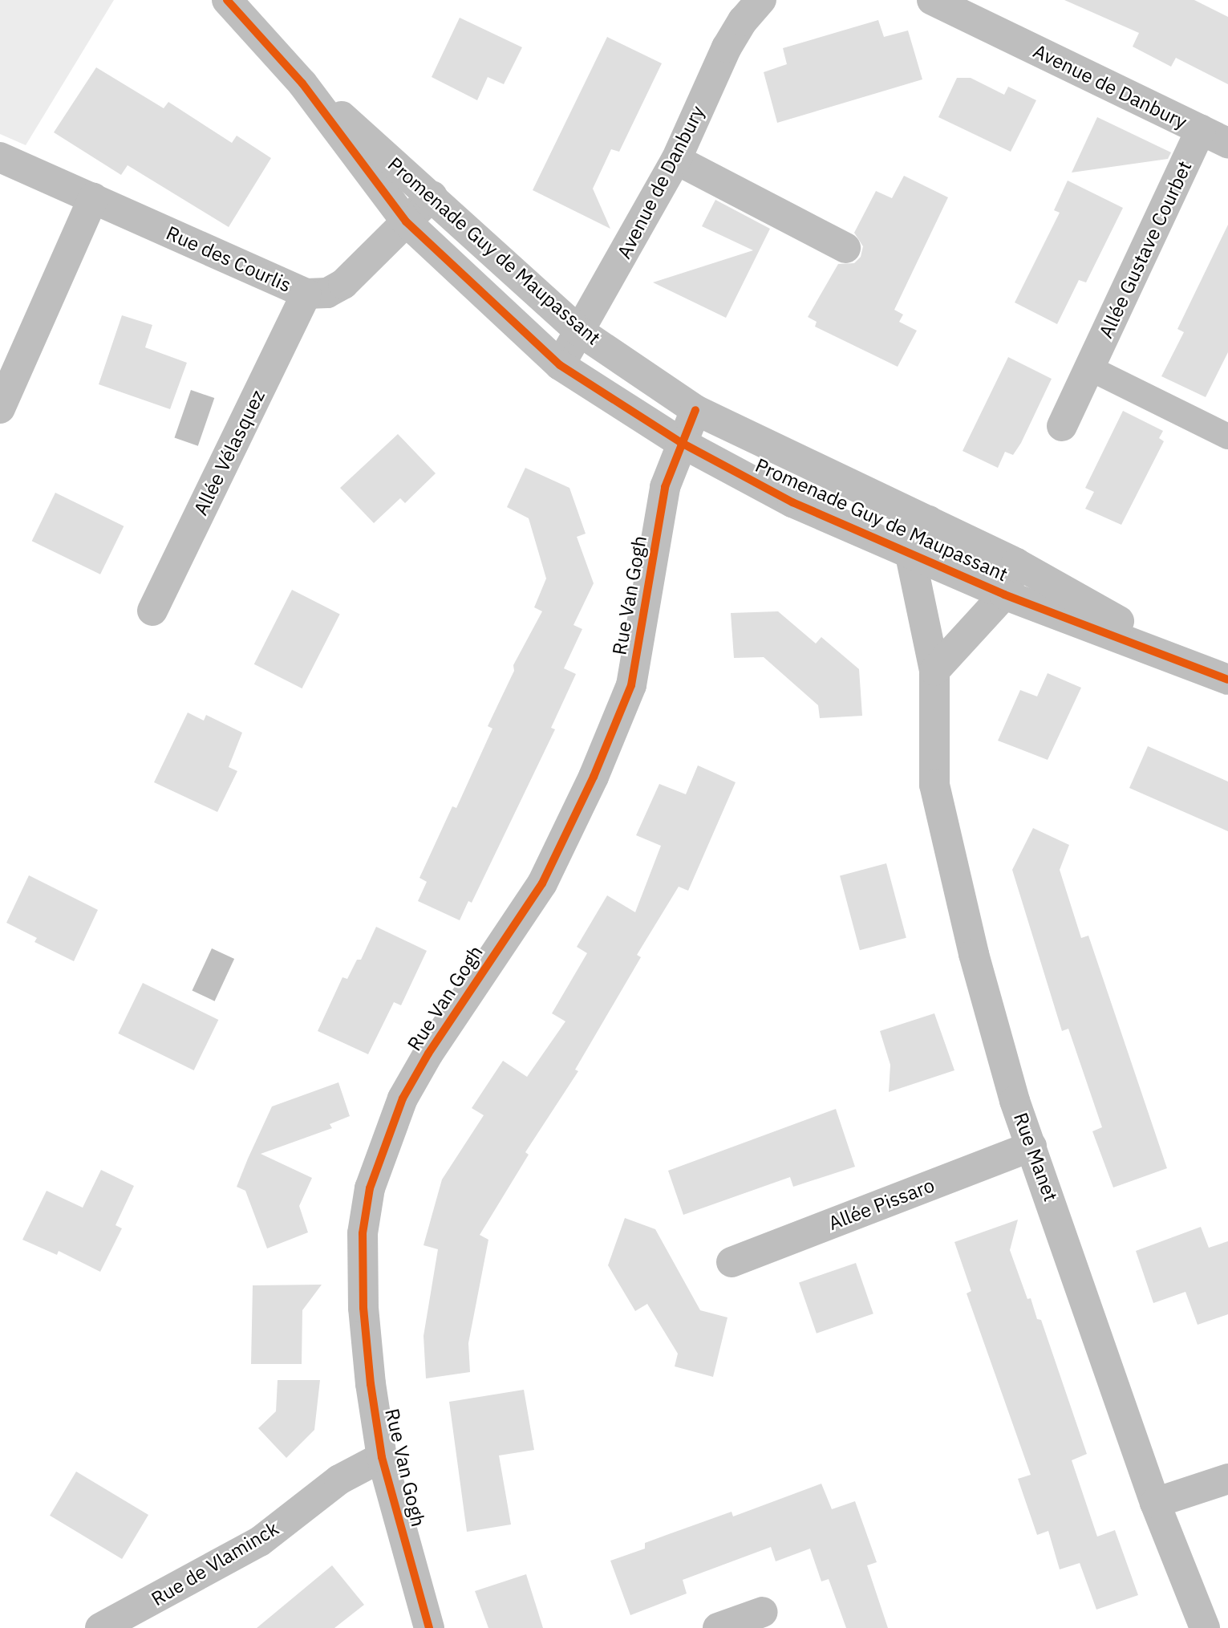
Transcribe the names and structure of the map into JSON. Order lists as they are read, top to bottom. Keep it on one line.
{"streets":{"street":["Avenue de Danbury","Allée Gustave Courbet","Promenade Guy de Maupassant","Rue des Courlis","Allée Vélasquez","Rue Van Gogh","Rue Manet","Allée Pissaro","Rue de Vlaminck"]},"crossings":[["Avenue de Danbury","Allée Gustave Courbet"],["Avenue de Danbury","Promenade Guy de Maupassant"],["Promenade Guy de Maupassant","Rue des Courlis"],["Promenade Guy de Maupassant","Rue Van Gogh"],["Promenade Guy de Maupassant","Rue Manet"],["Rue des Courlis","Allée Vélasquez"],["Rue Van Gogh","Rue de Vlaminck"],["Rue Manet","Allée Pissaro"]]}
